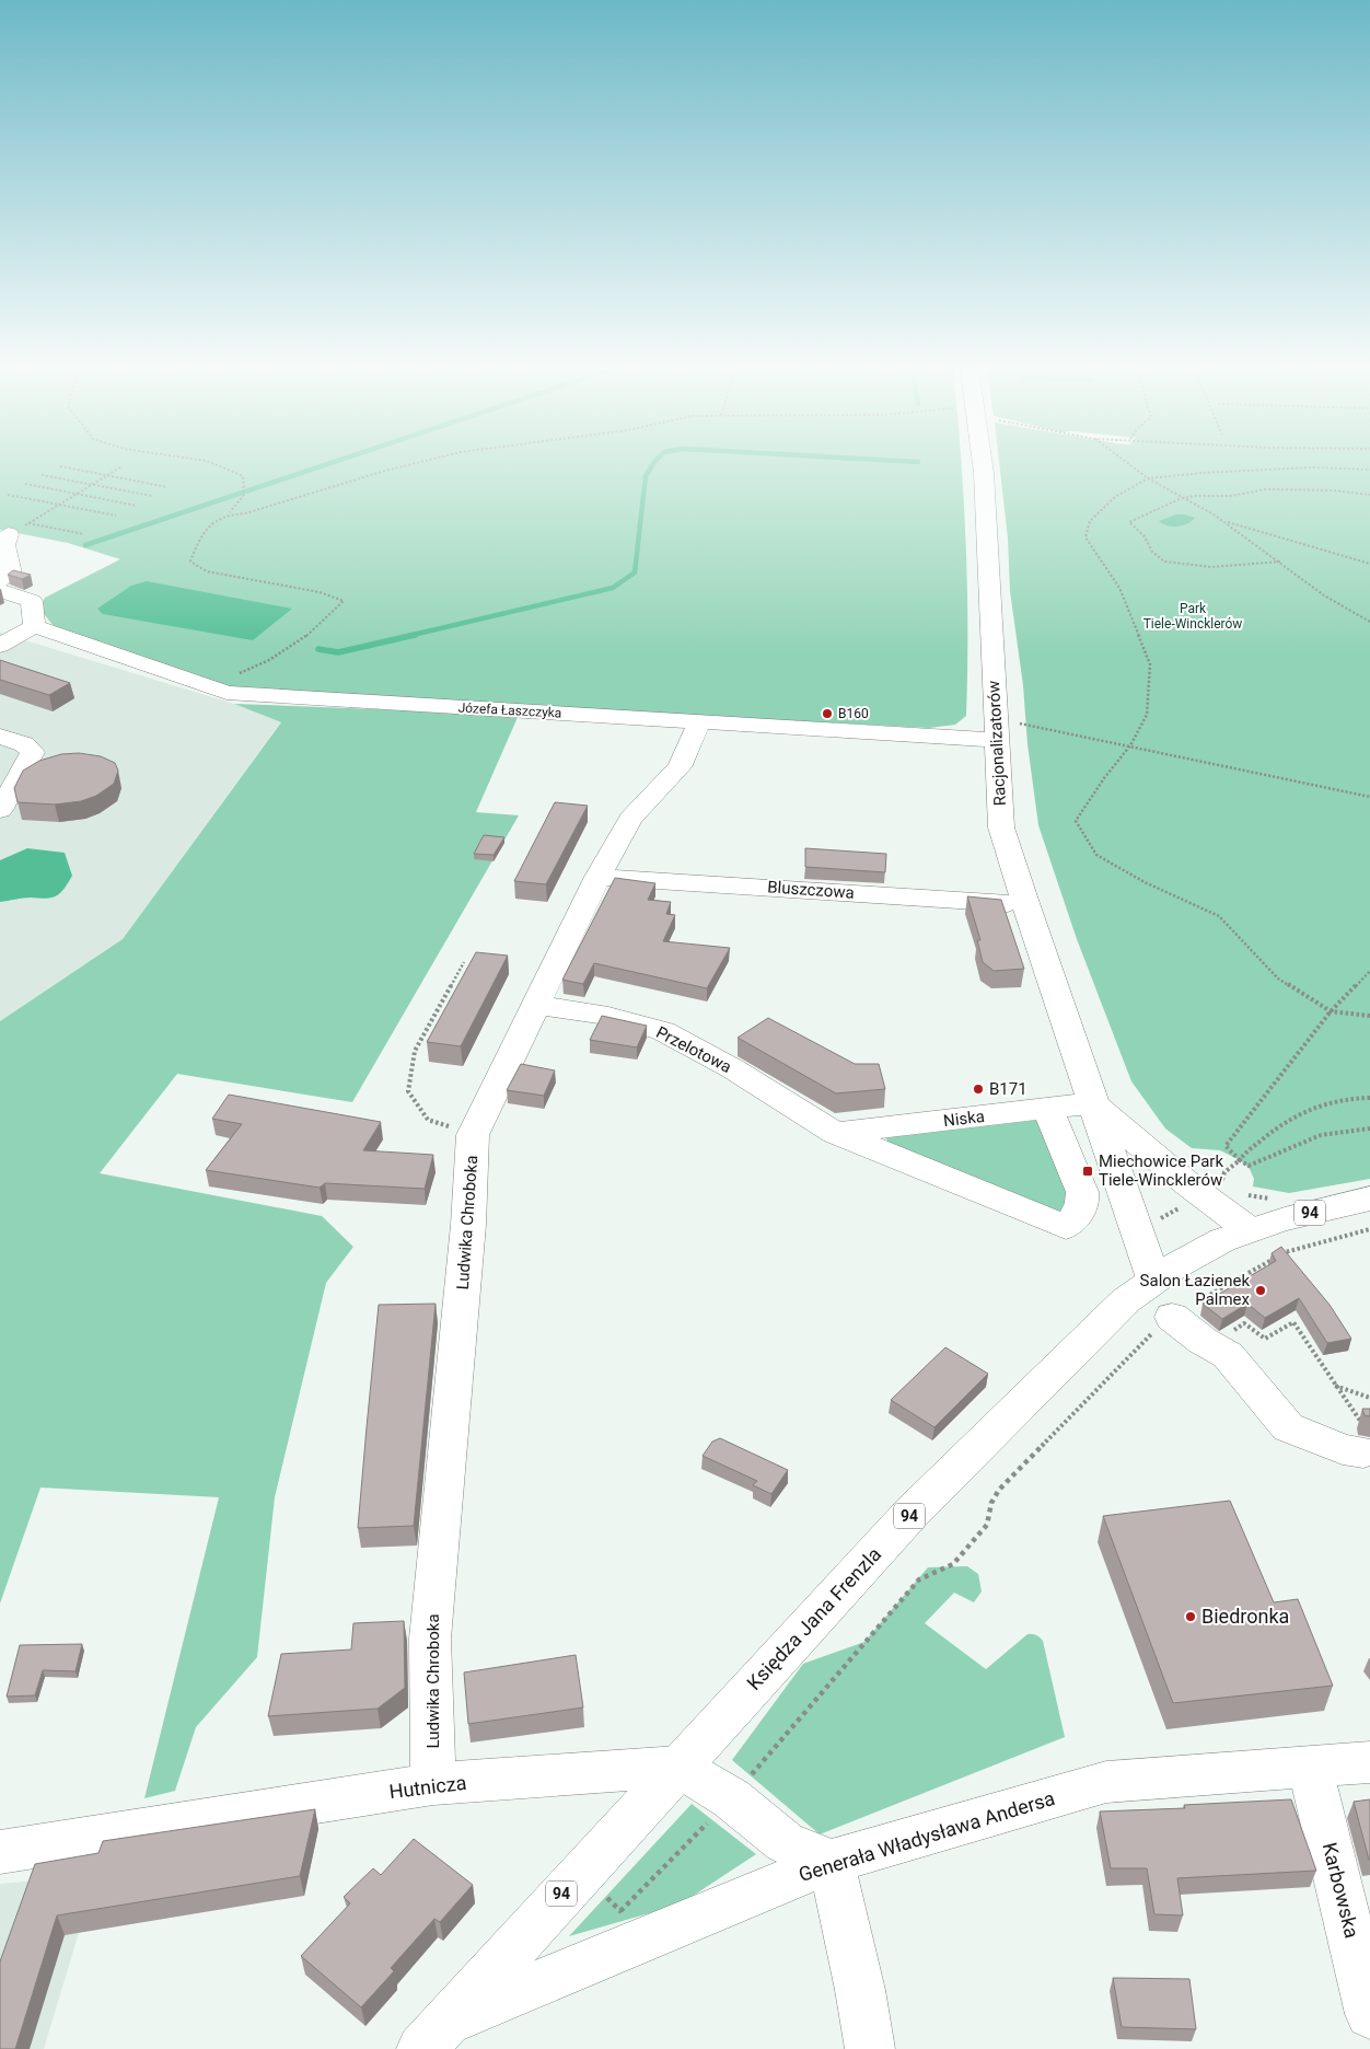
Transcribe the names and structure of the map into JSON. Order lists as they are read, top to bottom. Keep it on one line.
{"streets":{"street":["Józefa Łaszczyka","Racjonalizatorów","Bluszczowa","Przelotowa","Niska","94","Ludwika Chroboka","Księdza Jana Frenzla","Hutnicza","Generała Władysława Andersa","Karbowska"]},"crossings":[["Józefa Łaszczyka","Racjonalizatorów"],["Józefa Łaszczyka","Ludwika Chroboka"],["Racjonalizatorów","Bluszczowa"],["Racjonalizatorów","Niska"],["Racjonalizatorów","Księdza Jana Frenzla"],["Bluszczowa","Ludwika Chroboka"],["Przelotowa","Niska"],["Przelotowa","Ludwika Chroboka"],["Ludwika Chroboka","Hutnicza"],["Księdza Jana Frenzla","Hutnicza"],["Księdza Jana Frenzla","Generała Władysława Andersa"],["Generała Władysława Andersa","Karbowska"]],"parks":["Park Tiele-Wincklerów"],"places":{"other":["B160","B171","Salon Łazienek Palmex","Biedronka"],"transit":["Miechowice Park Tiele-Wincklerów"]}}
